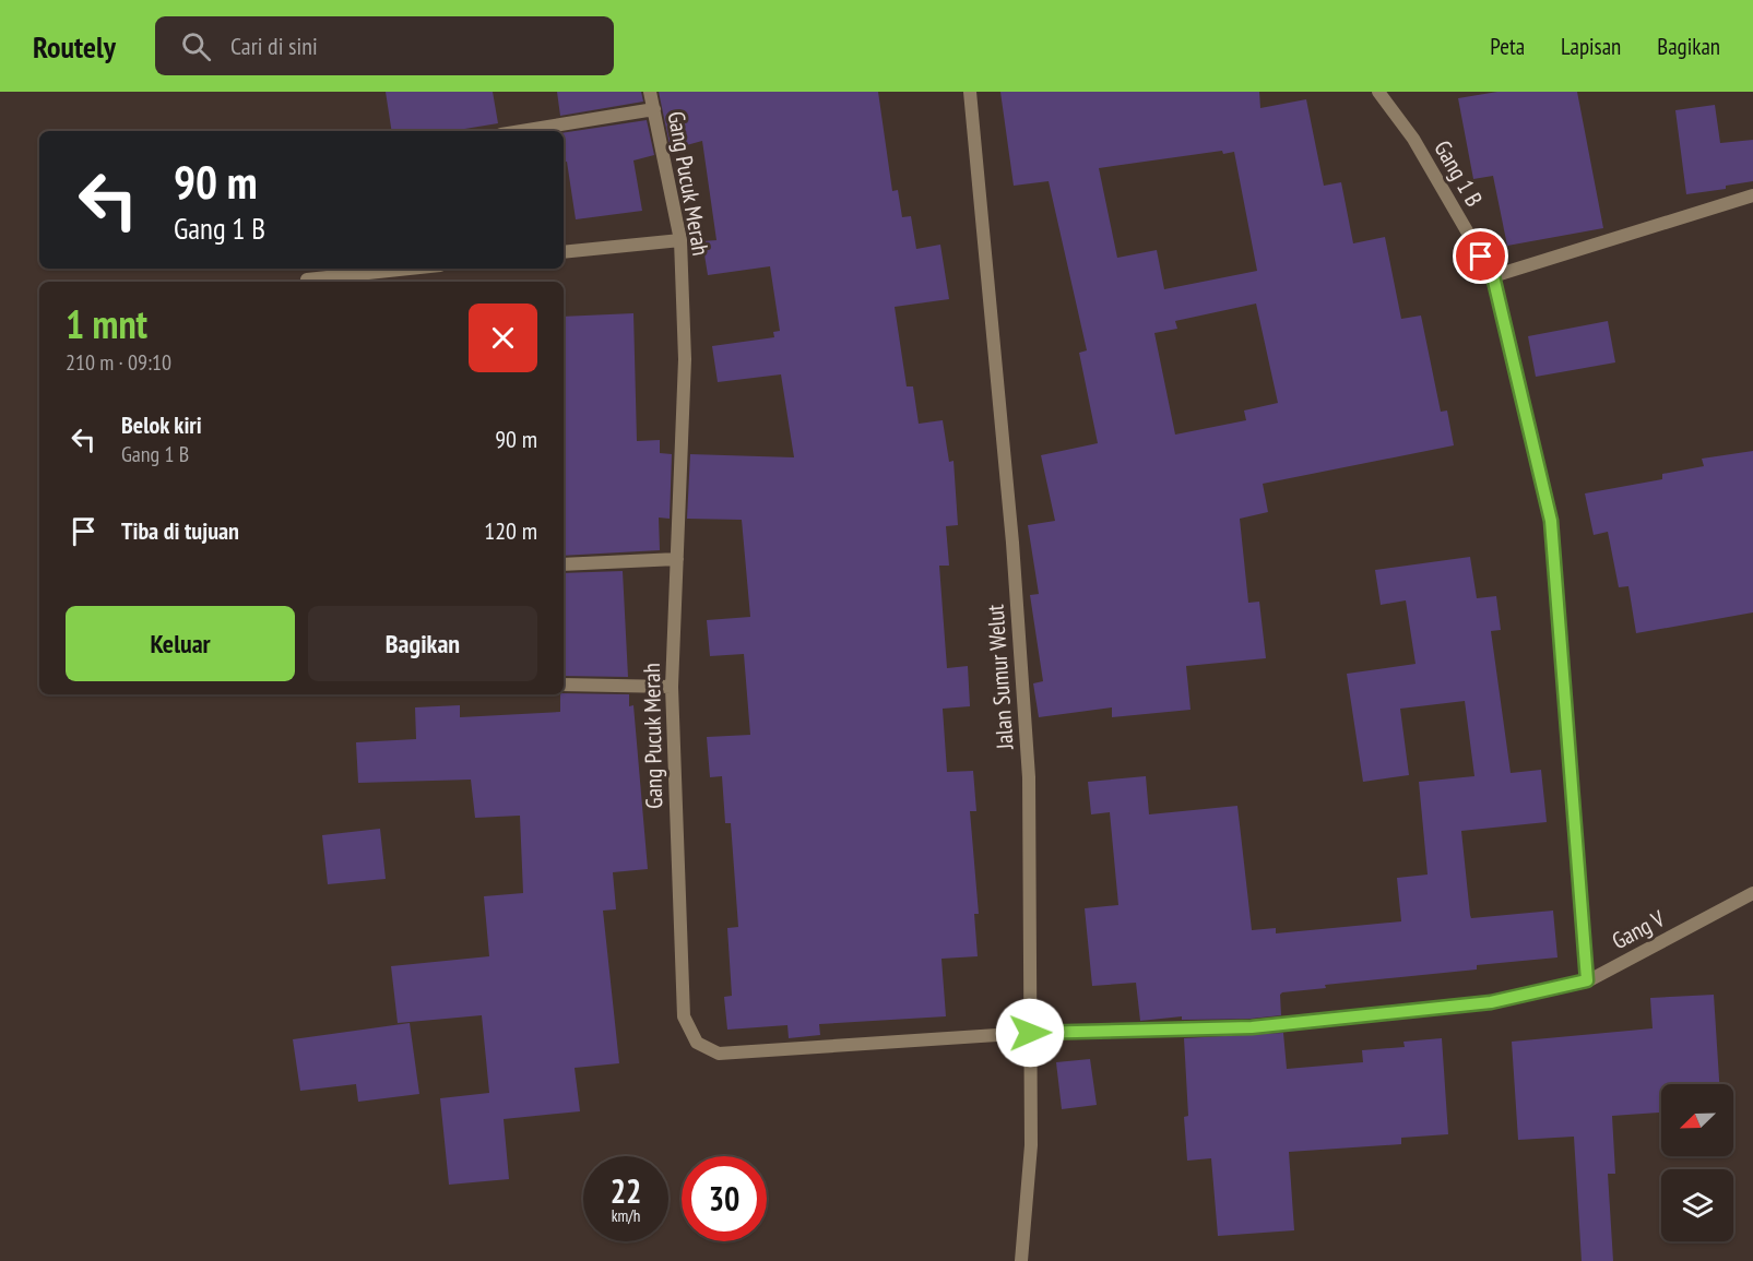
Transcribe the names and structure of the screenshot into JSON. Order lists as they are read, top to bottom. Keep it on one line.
{"streets":{"street":["Gang 1 B","Gang Pucuk Merah","Jalan Sumur Welut","Gang V"]},"crossings":[["Gang 1 B","Gang V"],["Gang Pucuk Merah","Jalan Sumur Welut"],["Gang Pucuk Merah","Gang V"],["Jalan Sumur Welut","Gang V"]],"north":"bottom left","page":{"header":"Routely","search":"Cari di sini","nav":["Peta","Lapisan","Bagikan"],"turn":["90 m","Gang 1 B"],"heading":["1 mnt","210 m · 09:10"],"list":[{"name":"Belok kiri","note":"Gang 1 B","value":"90 m"},{"name":"Tiba di tujuan","value":"120 m"}],"buttons":["Keluar","Bagikan"],"speed":"22 km/h","limit":"30"}}
